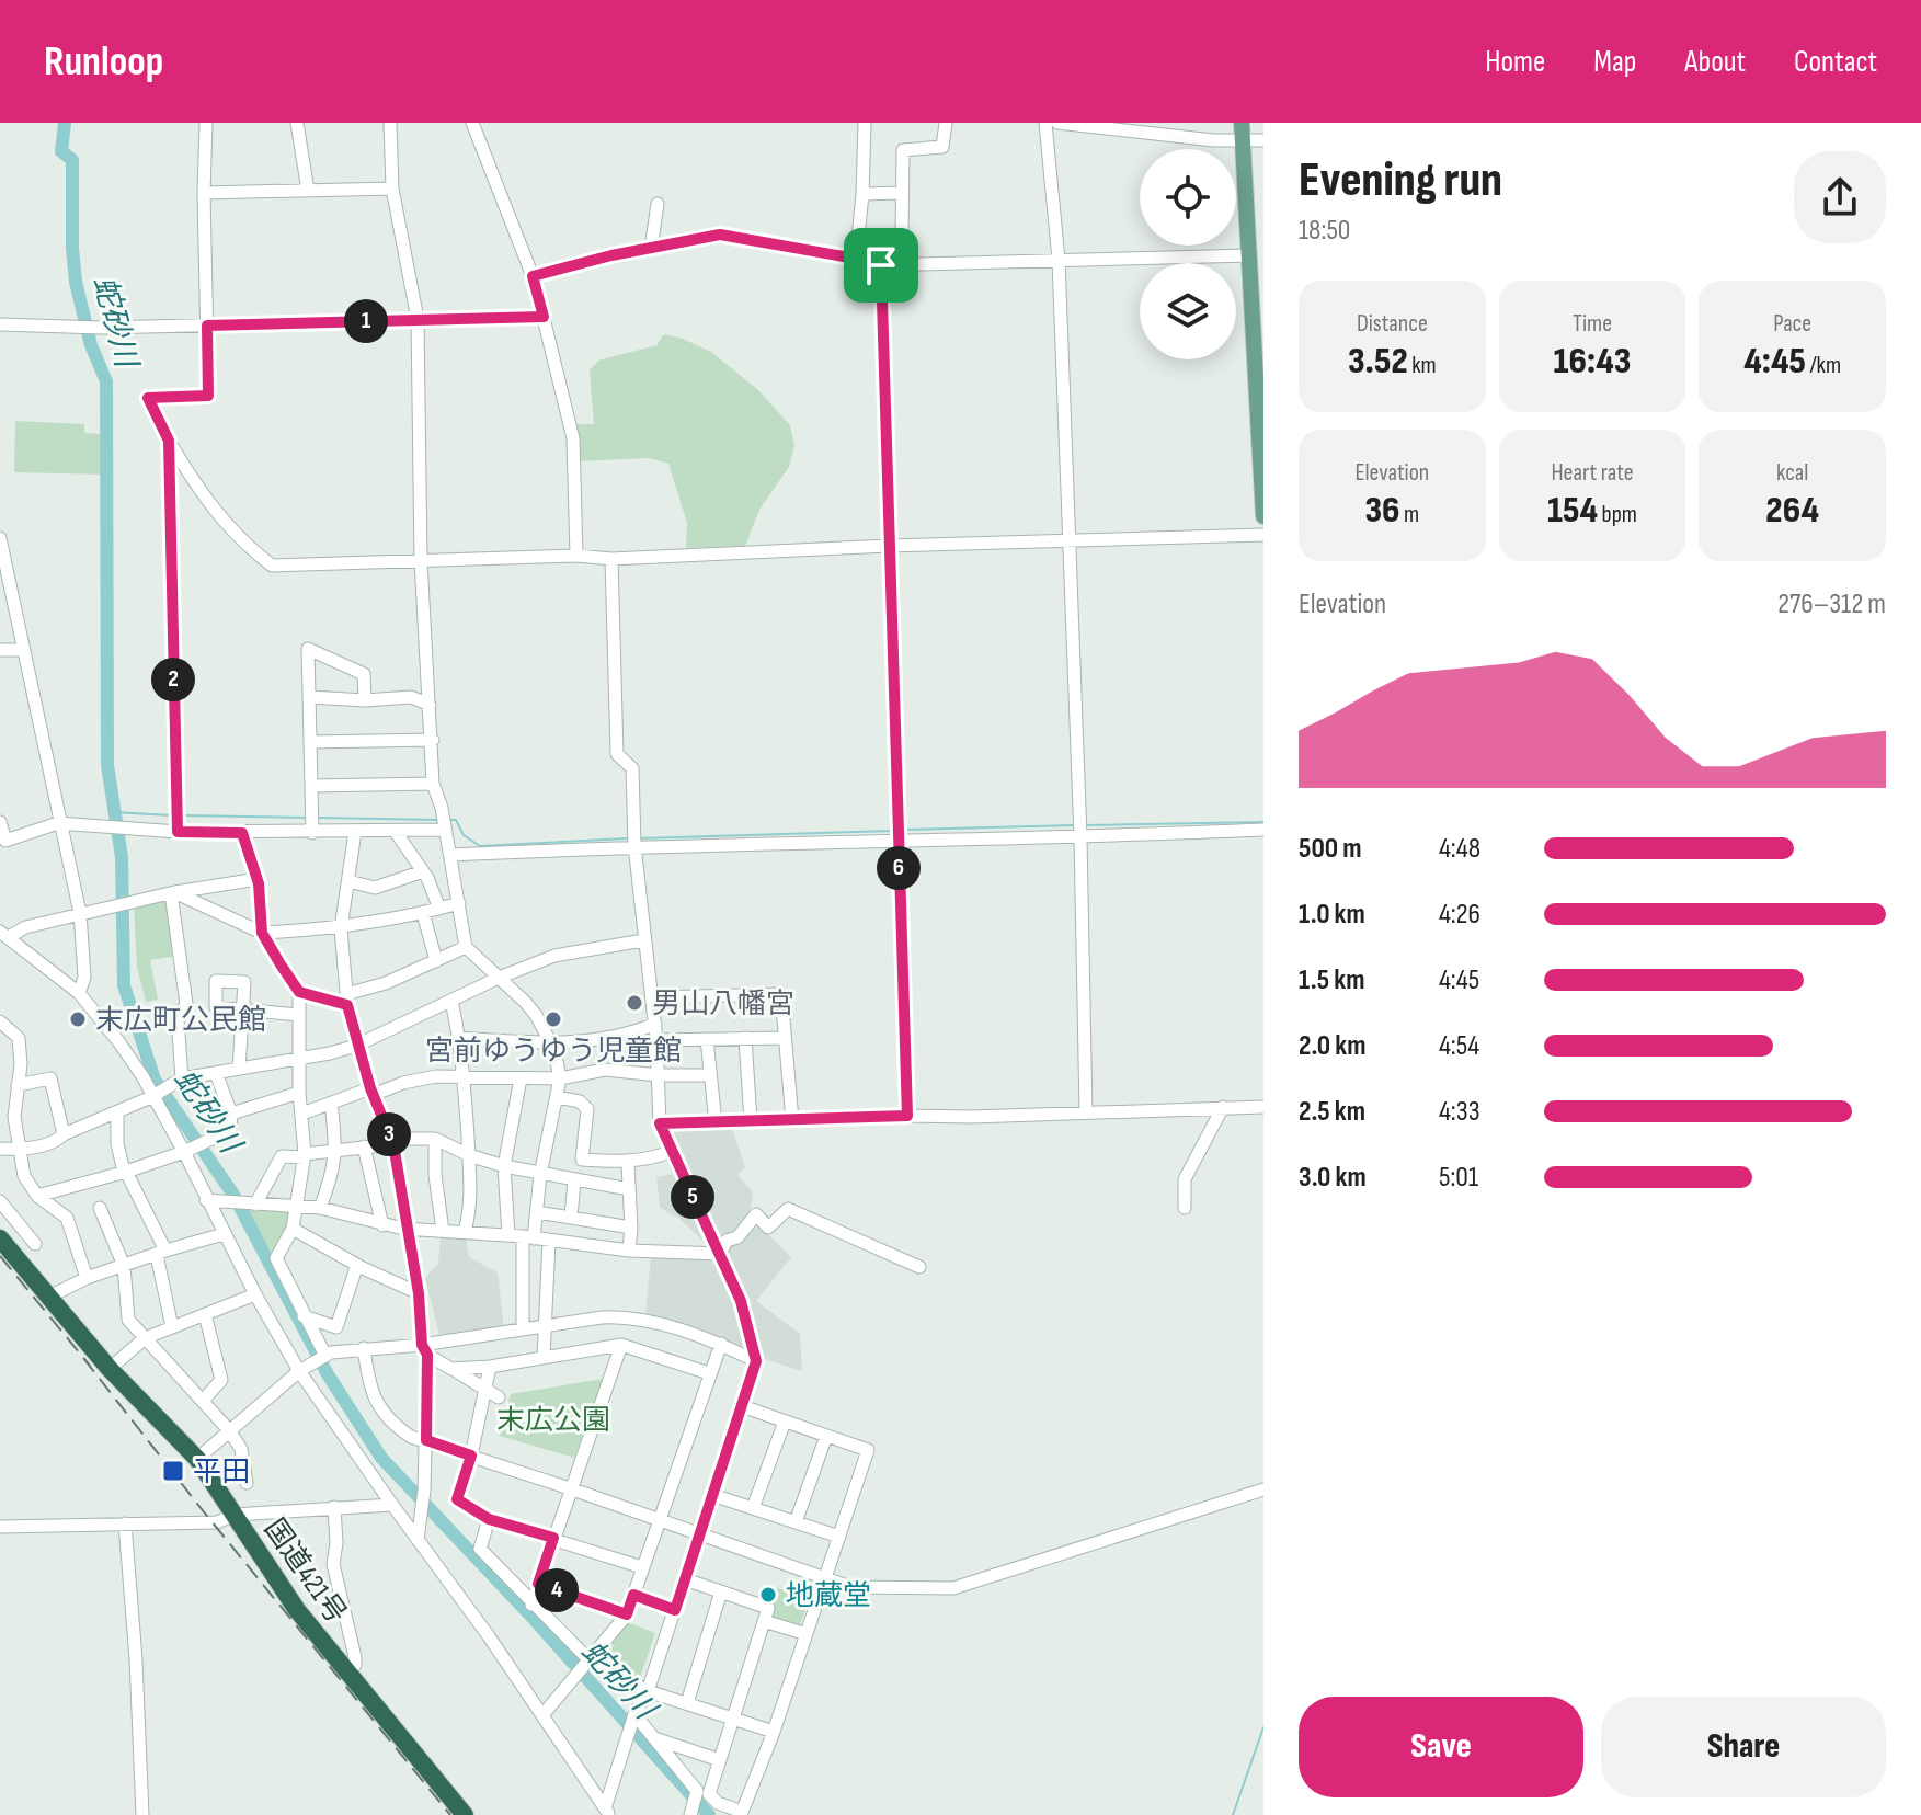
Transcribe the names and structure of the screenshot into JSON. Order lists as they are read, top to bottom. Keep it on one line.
{"streets":{"highway":["国道421号"]},"water":["蛇砂川"],"parks":["末広公園"],"places":{"other":["男山八幡宮","末広町公民館","宮前ゆうゆう児童館","地蔵堂"],"transit":["平田"]},"page":{"header":"Runloop","nav":["Home","Map","About","Contact"],"heading":["Evening run","18:50"],"stats":[["Distance","3.52 km"],["Time","16:43"],["Pace","4:45 /km"],["Elevation","36 m"],["Heart rate","154 bpm"],["kcal","264"]],"pins":["1","2","6","3","5","4"],"chart":["Elevation","276–312 m"],"list":[{"name":"500 m","note":"4:48"},{"name":"1.0 km","note":"4:26"},{"name":"1.5 km","note":"4:45"},{"name":"2.0 km","note":"4:54"},{"name":"2.5 km","note":"4:33"},{"name":"3.0 km","note":"5:01"}],"buttons":["Save","Share"]}}
